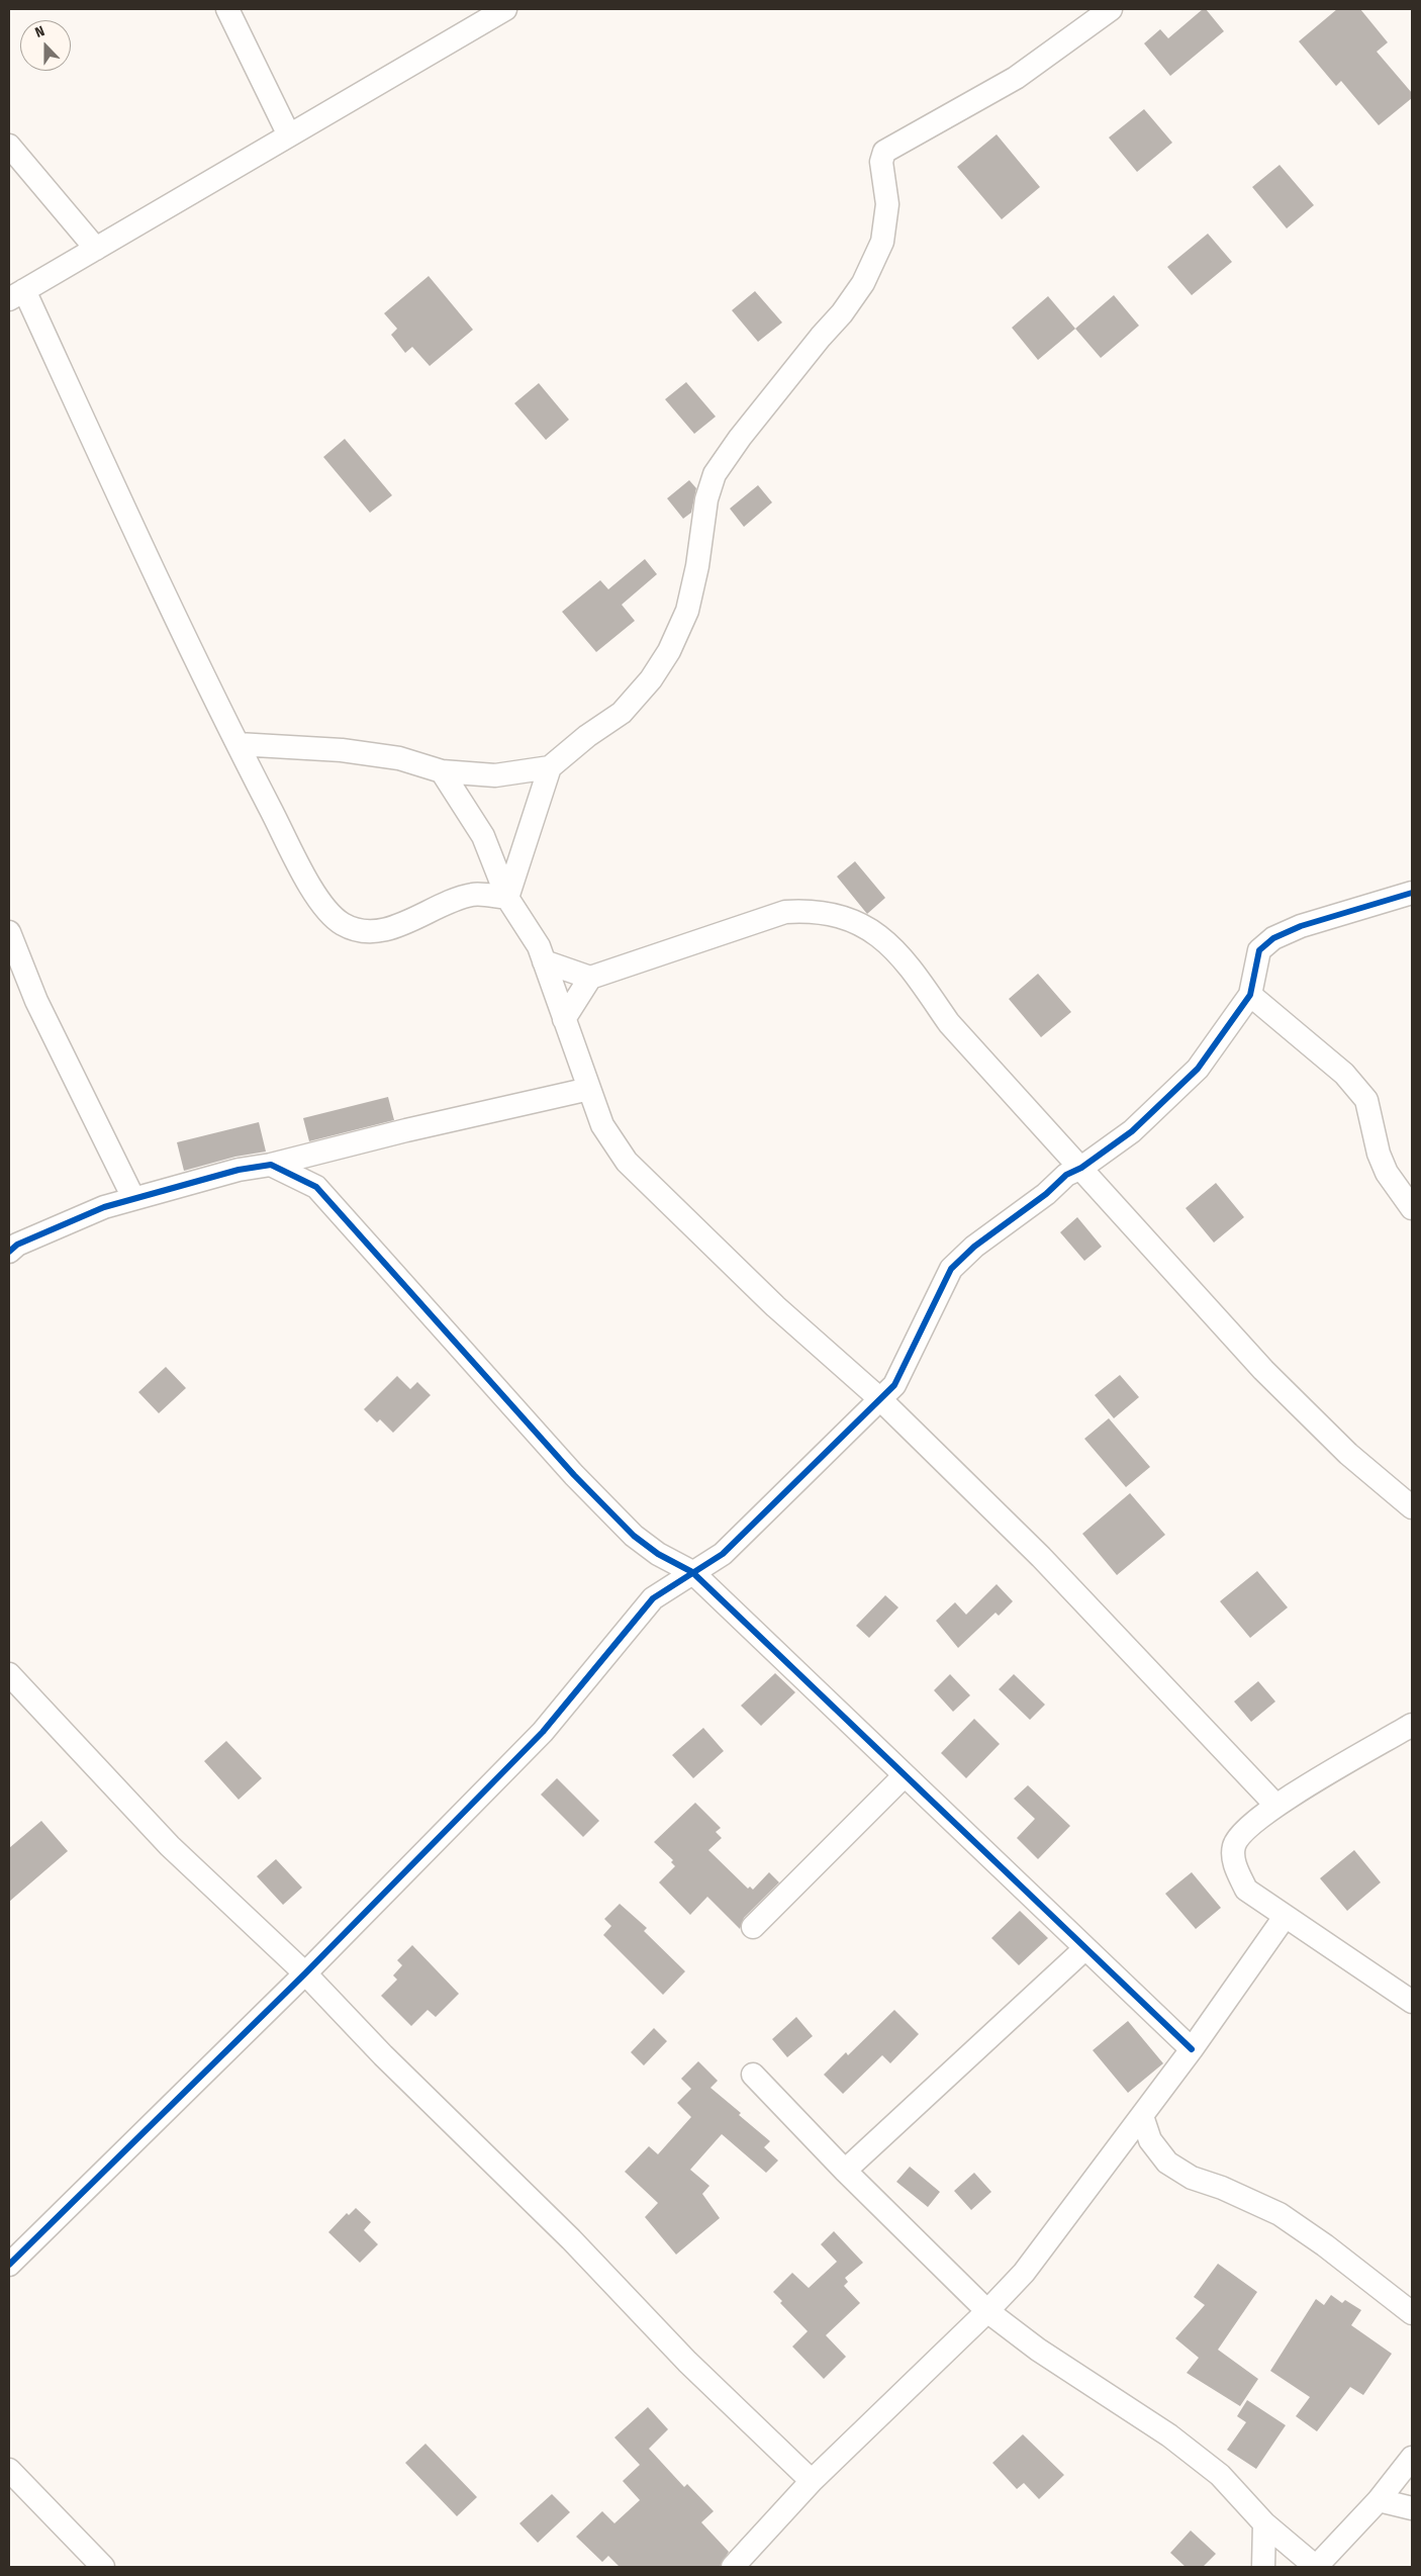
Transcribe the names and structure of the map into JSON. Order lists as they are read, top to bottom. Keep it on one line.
{"north":"top"}
